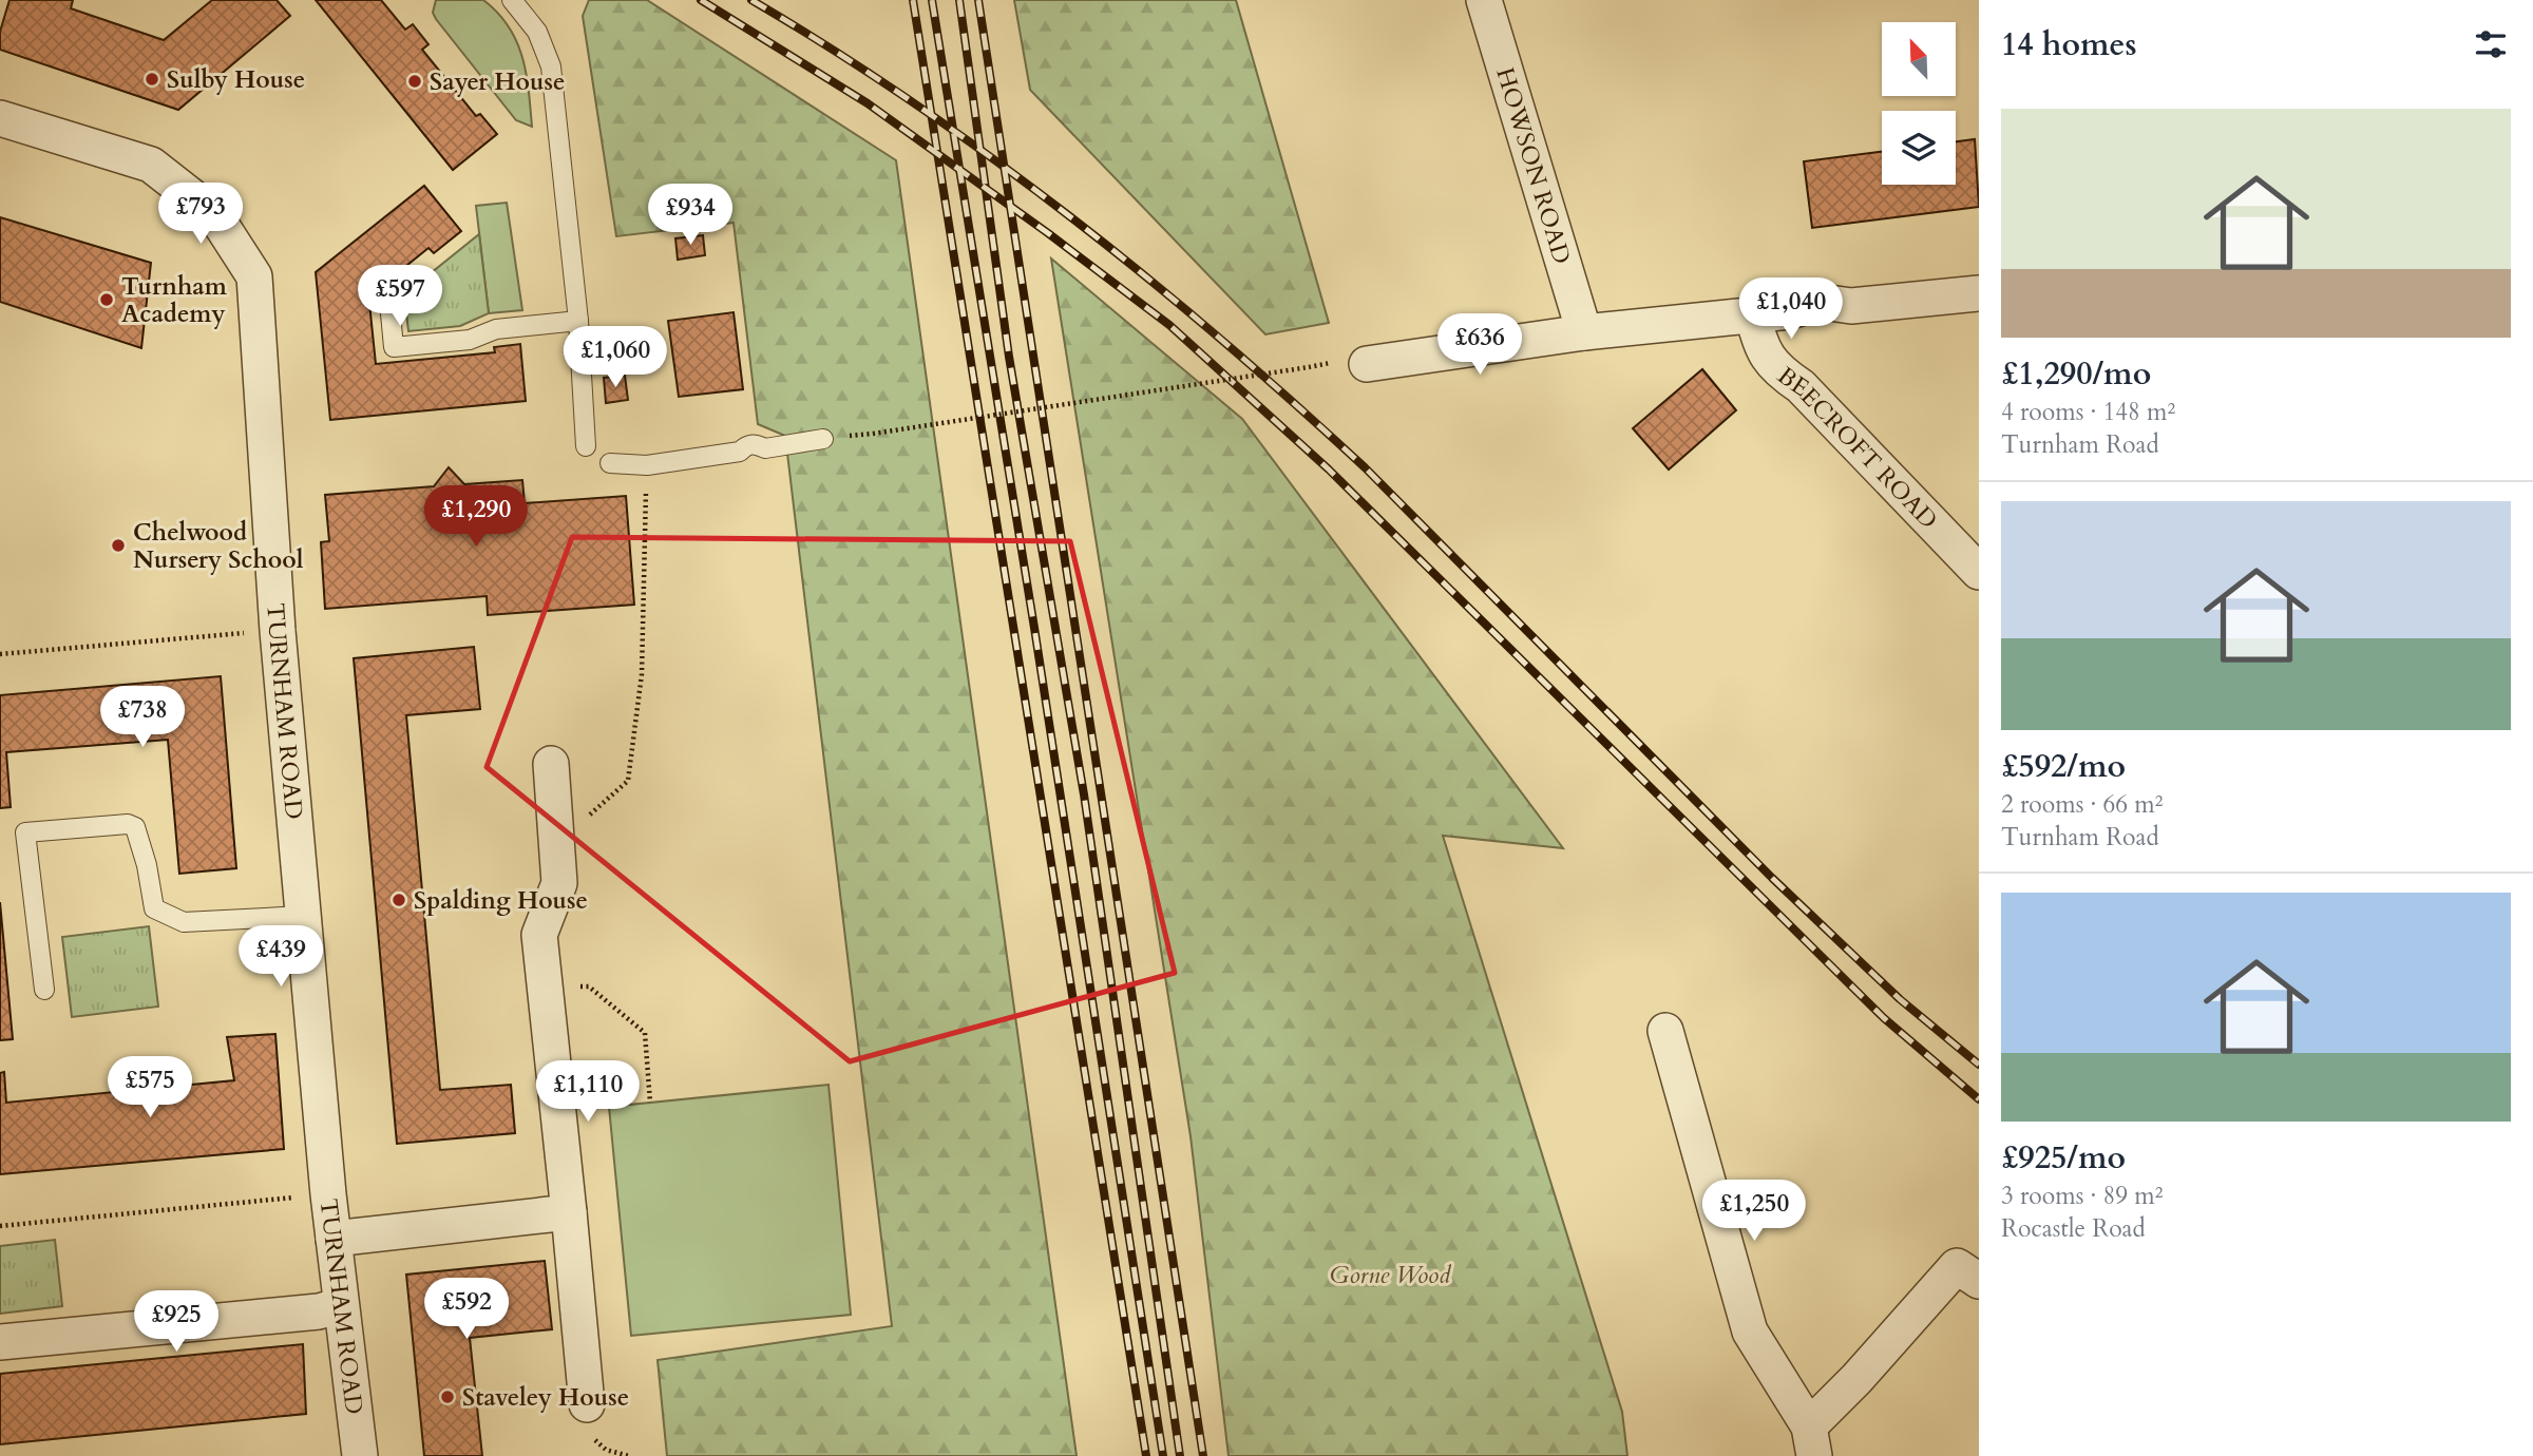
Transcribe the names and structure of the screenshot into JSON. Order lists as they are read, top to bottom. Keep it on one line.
{"streets":{"street":["HOWSON ROAD","BEECROFT ROAD","TURNHAM ROAD"]},"parks":["Gorne Wood"],"places":["Sulby House","Sayer House","Turnham Academy","Chelwood Nursery School","Spalding House","Staveley House"],"north":"top left","page":{"heading":"14 homes","list":[{"name":"£1,290/mo","note":"4 rooms · 148 m² · Turnham Road"},{"name":"£592/mo","note":"2 rooms · 66 m² · Turnham Road"},{"name":"£925/mo","note":"3 rooms · 89 m² · Rocastle Road"}],"price":["£793","£934","£597","£1,040","£636","£1,060","£1,290","£738","£439","£575","£1,110","£1,250","£592","£925"]}}
